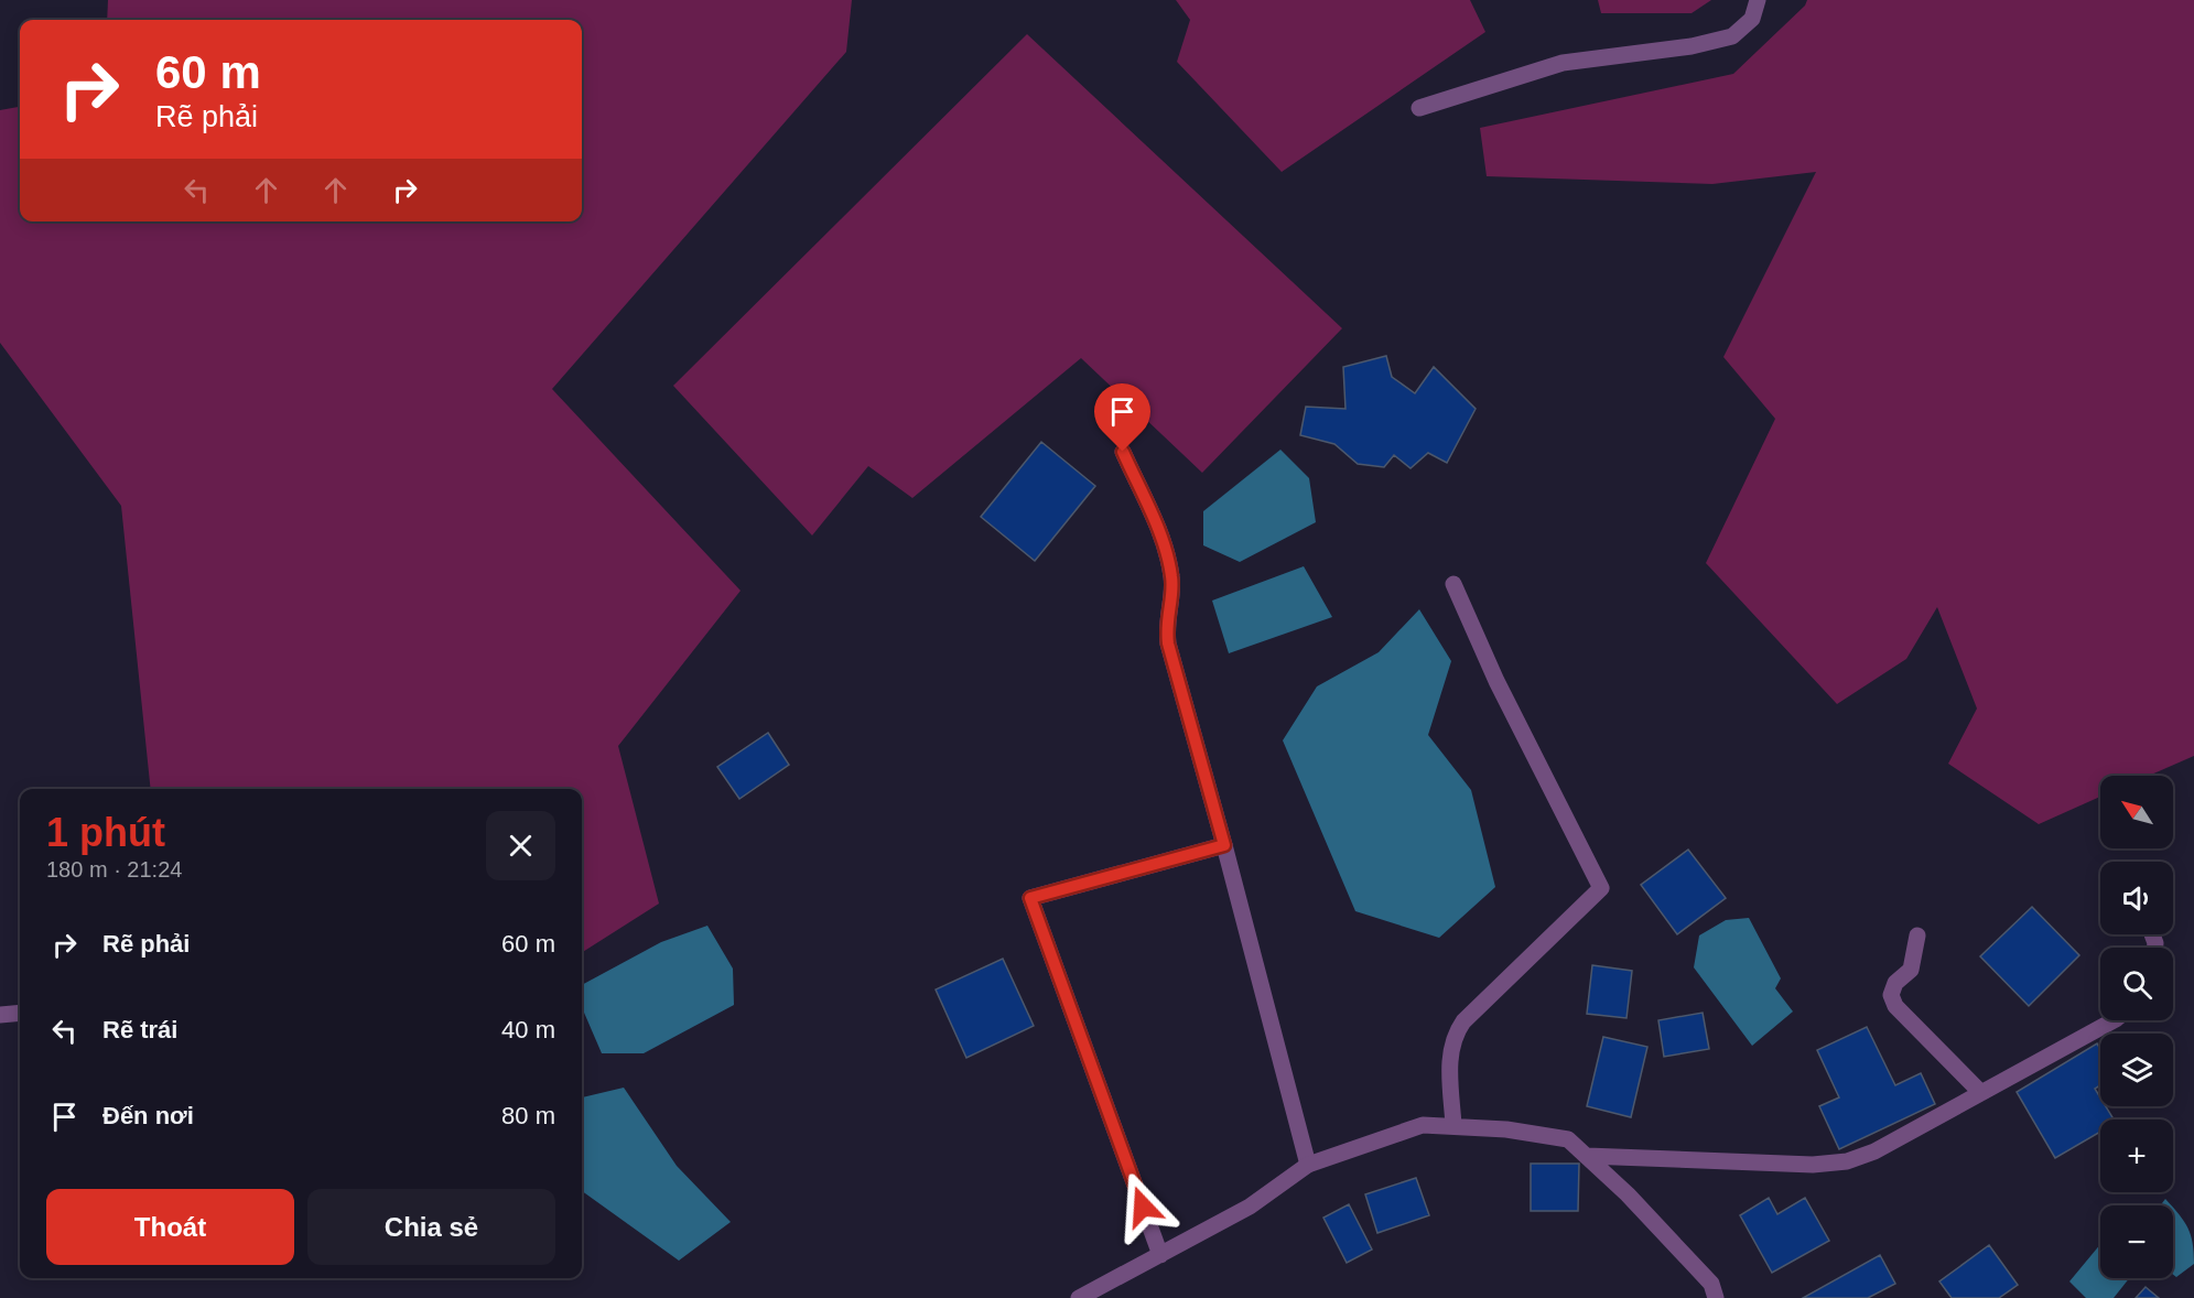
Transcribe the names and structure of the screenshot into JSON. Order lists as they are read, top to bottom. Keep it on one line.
{"north":"top left","page":{"turn":["60 m","Rẽ phải"],"map_buttons":["+","−"],"heading":["1 phút","180 m · 21:24"],"list":[{"name":"Rẽ phải","value":"60 m"},{"name":"Rẽ trái","value":"40 m"},{"name":"Đến nơi","value":"80 m"}],"buttons":["Thoát","Chia sẻ"]}}
